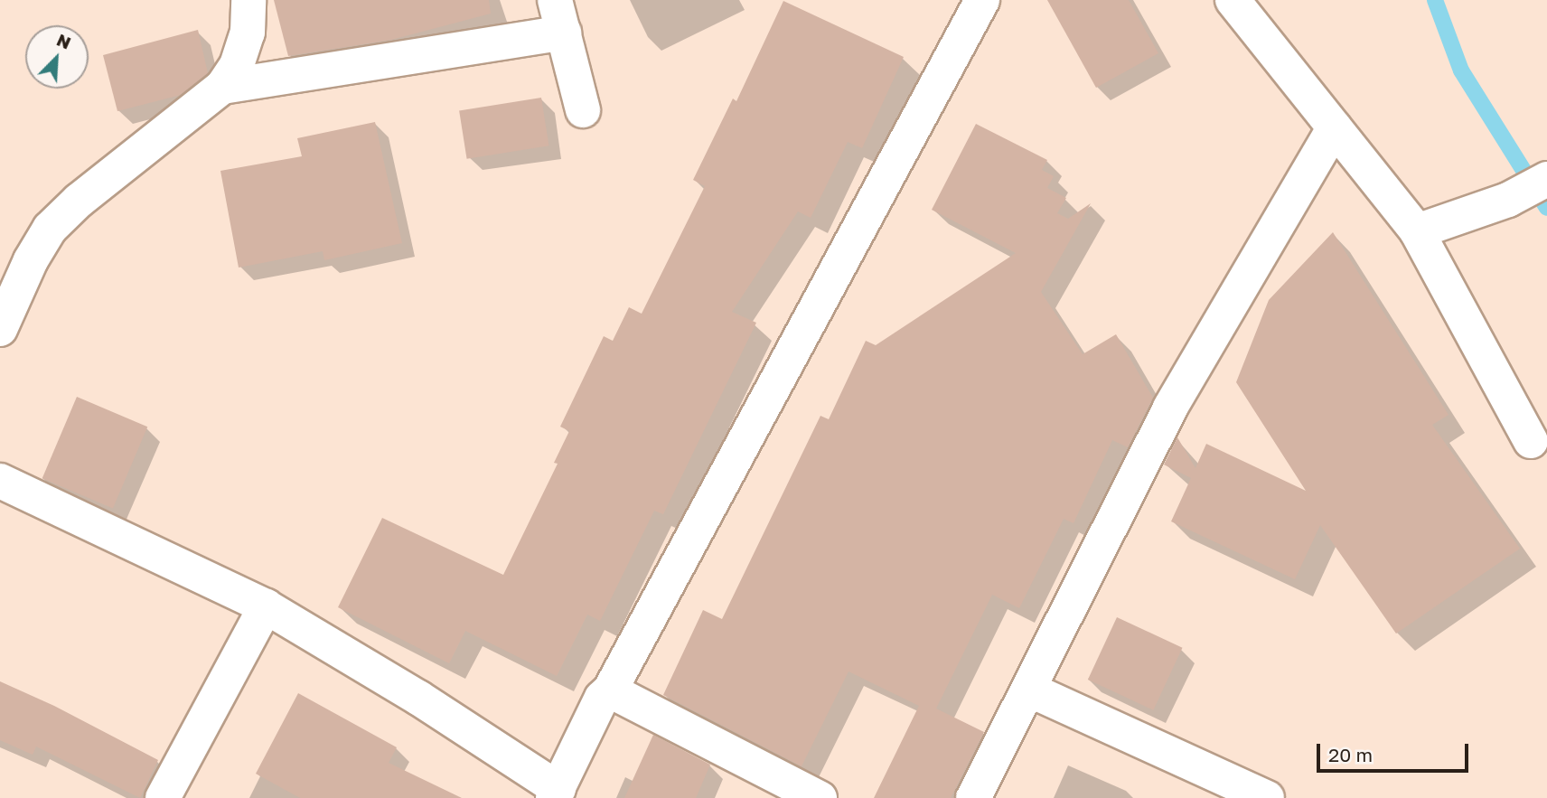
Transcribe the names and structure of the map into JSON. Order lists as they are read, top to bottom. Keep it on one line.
{"scale_bar":"20 m","north":"top right"}
